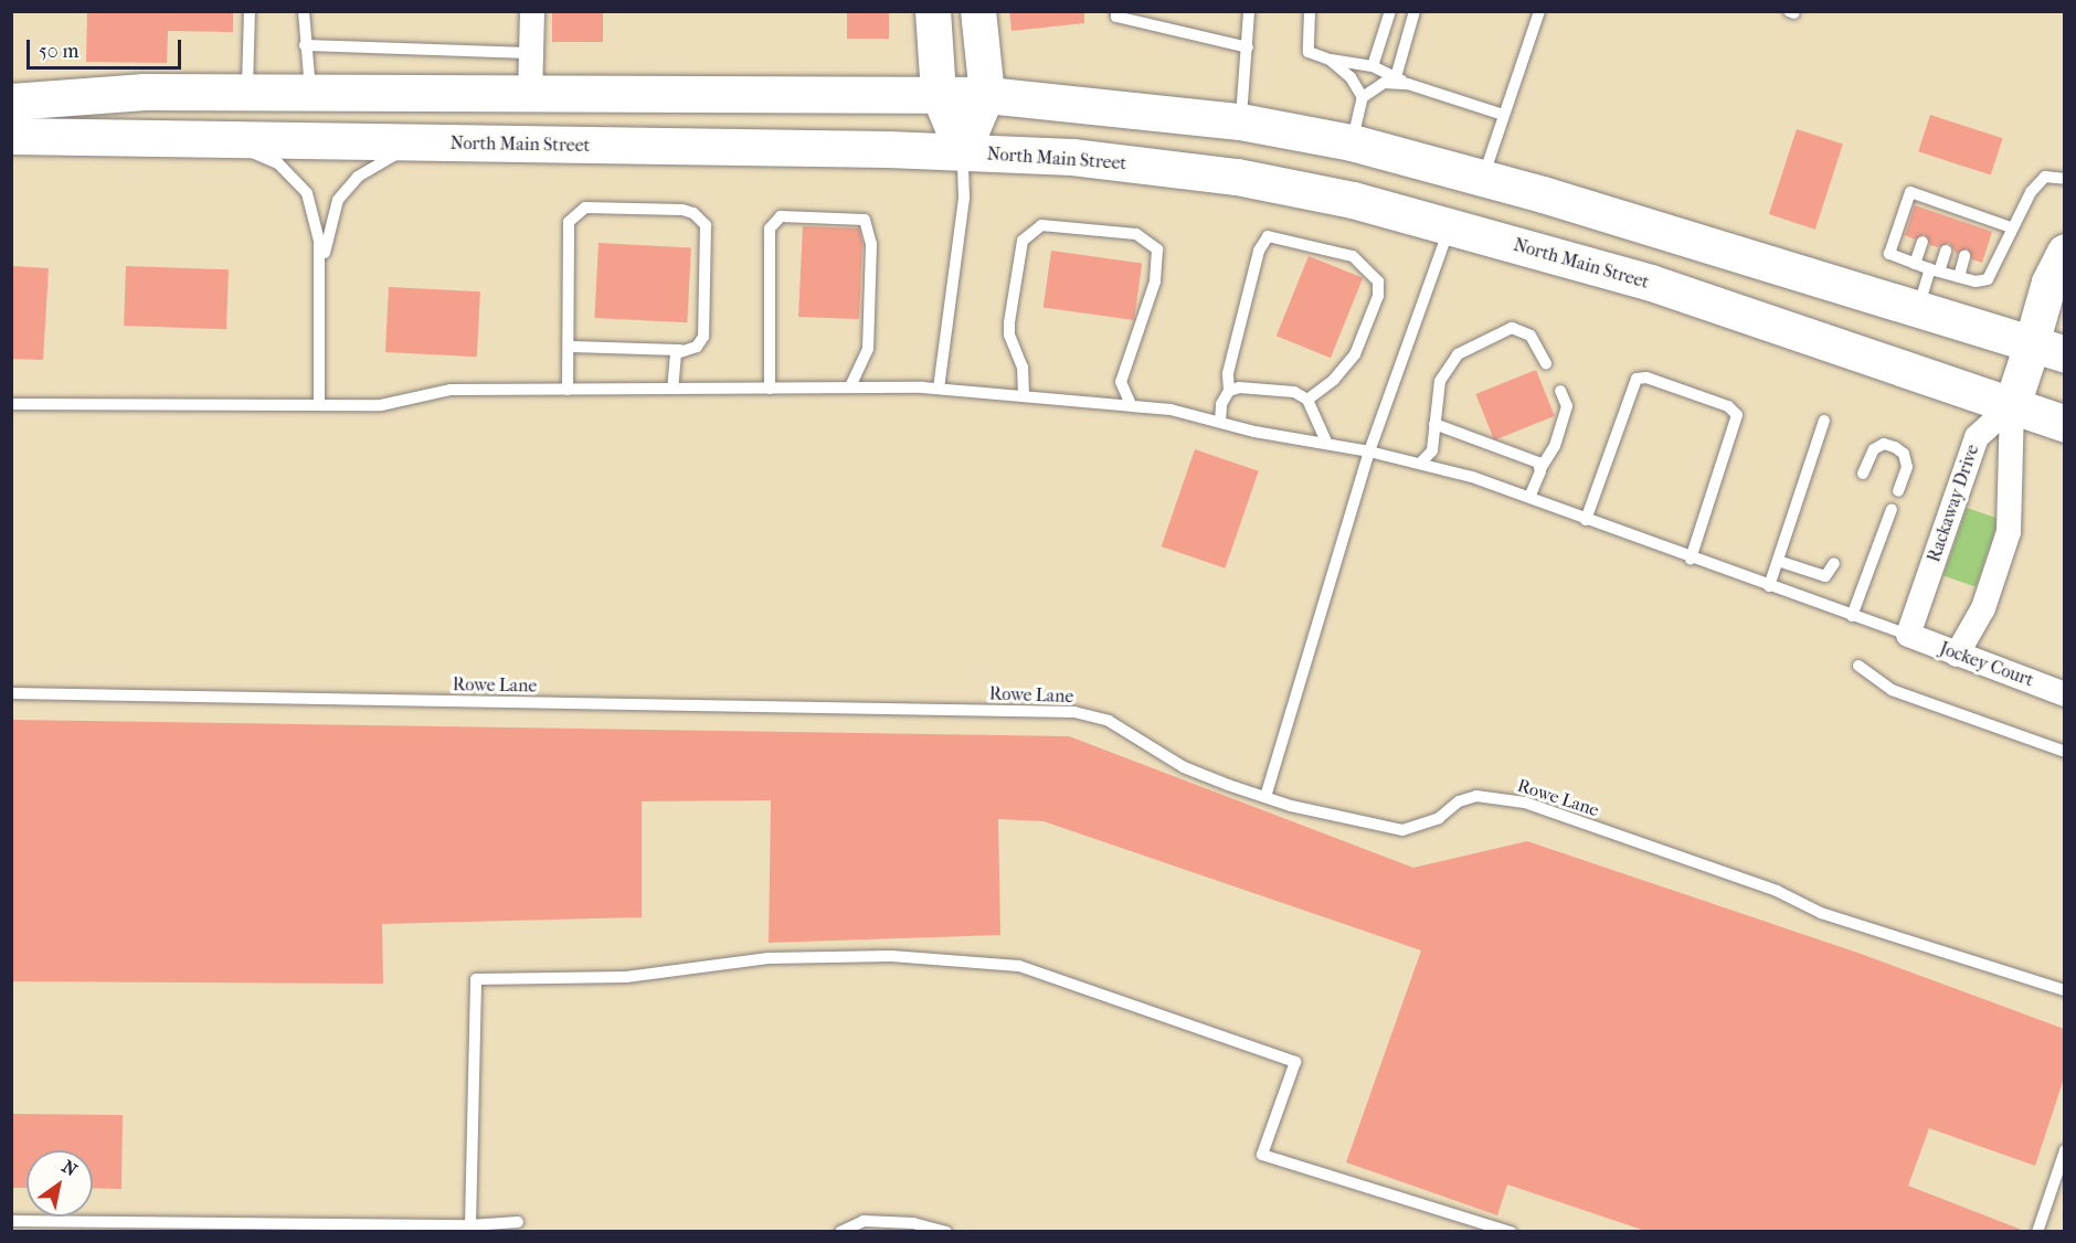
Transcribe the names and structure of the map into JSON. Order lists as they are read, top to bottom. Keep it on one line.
{"streets":{"main road":["North Main Street"],"street":["Rackaway Drive","Jockey Court"],"lane":["Rowe Lane"]},"crossings":[["North Main Street","Rackaway Drive"],["Rackaway Drive","Jockey Court"]],"scale_bar":"50 m","north":"top right"}
